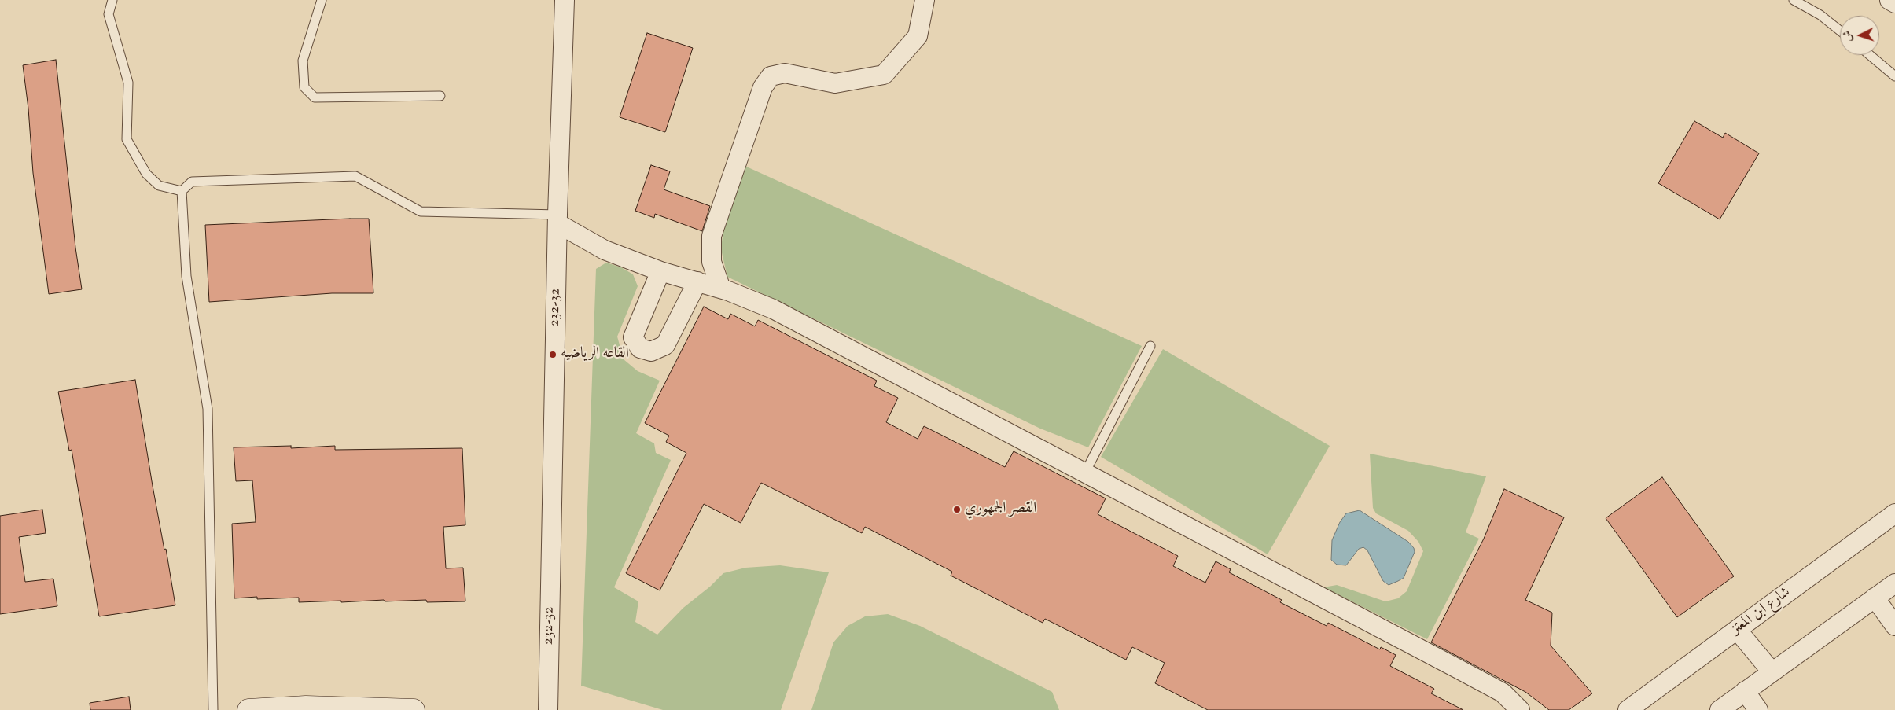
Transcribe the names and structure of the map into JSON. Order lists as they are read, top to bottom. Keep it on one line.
{"streets":{"street":["232-32","شارع ابن المعتز"]},"places":["القاعه الرياضيه","القصر الجمهوري"],"north":"left"}
